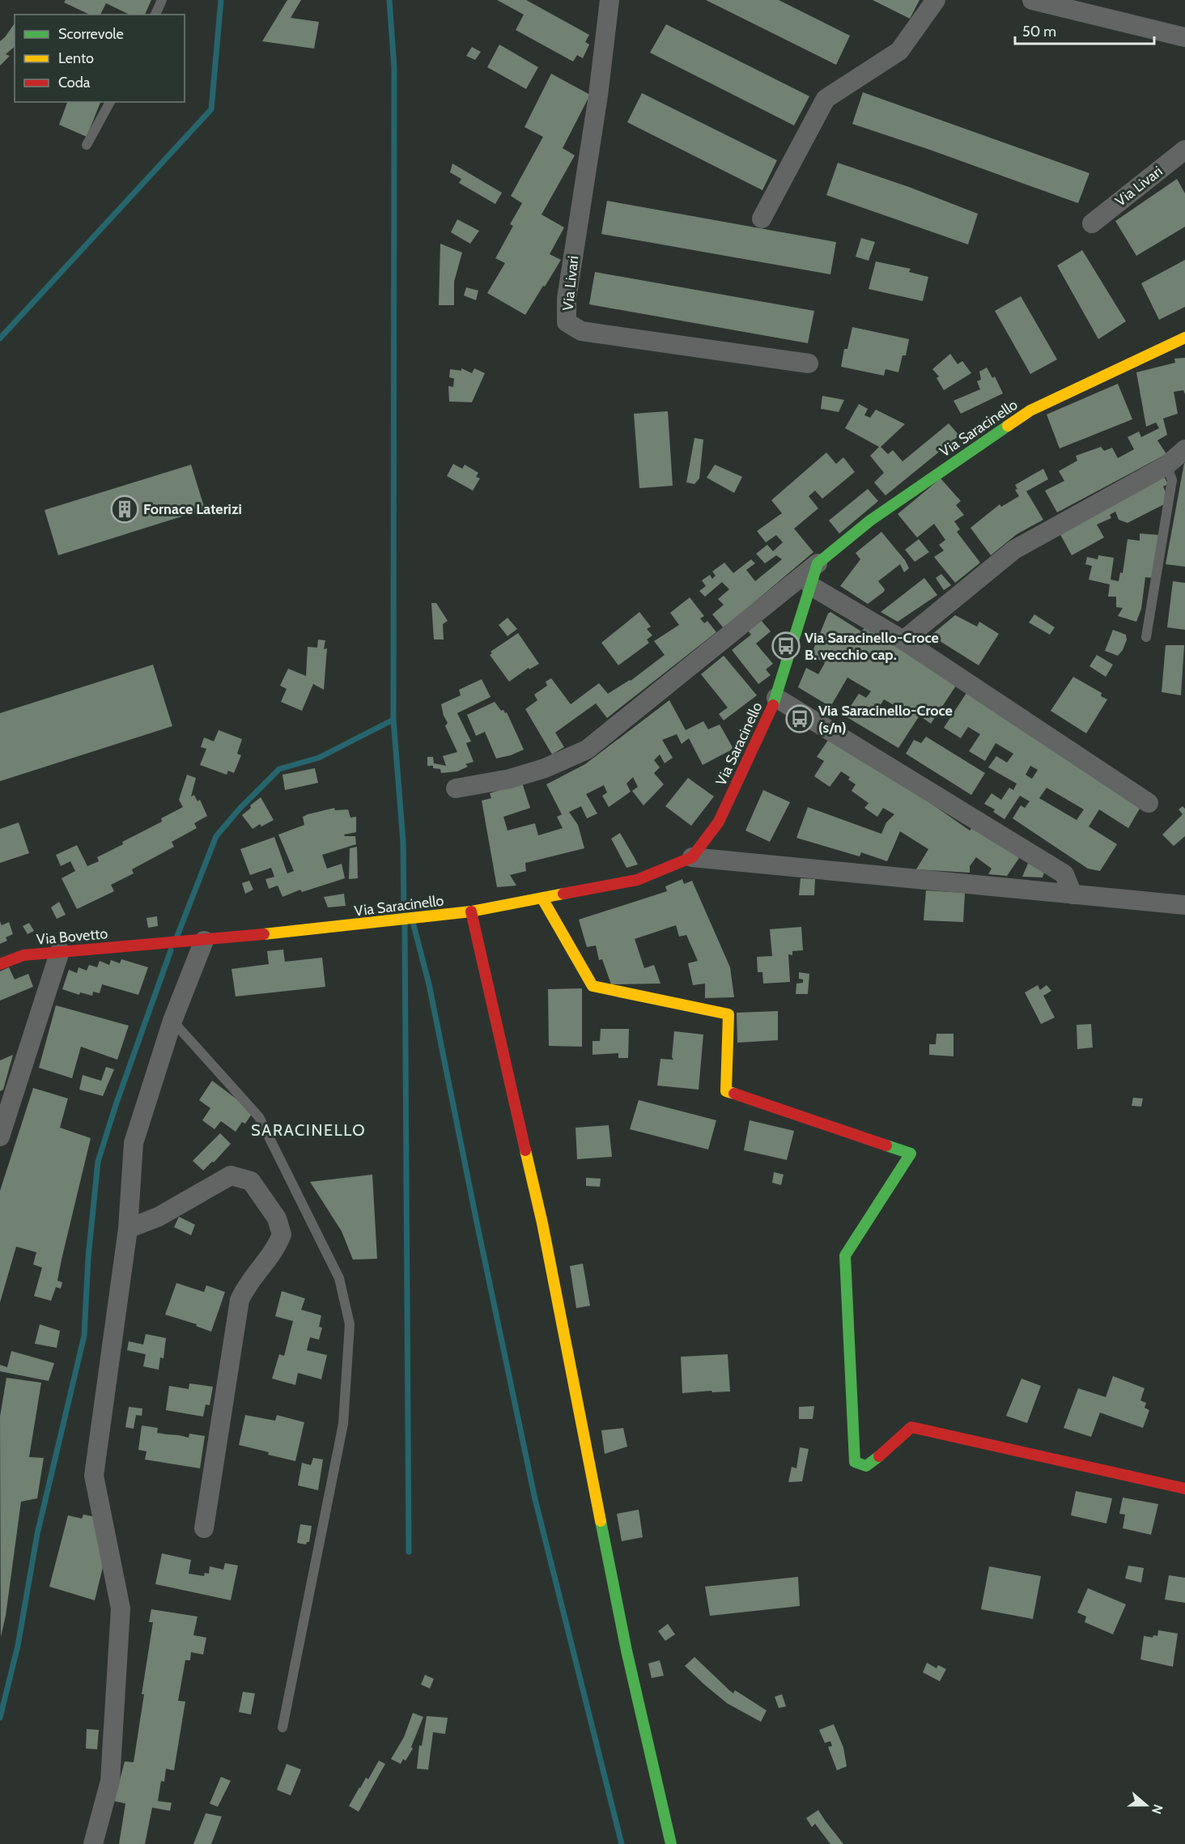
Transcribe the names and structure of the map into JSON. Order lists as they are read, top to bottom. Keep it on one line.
{"streets":{"street":["Via Livari","Via Saracinello","Via Bovetto"]},"crossings":[["Via Saracinello","Via Bovetto"]],"districts":["SARACINELLO"],"places":{"building":["Fornace Laterizi"],"bus stop":["Via Saracinello-Croce B. vecchio cap.","Via Saracinello-Croce (s/n)"]},"legend":["Scorrevole","Lento","Coda"],"scale_bar":"50 m","north":"right"}
